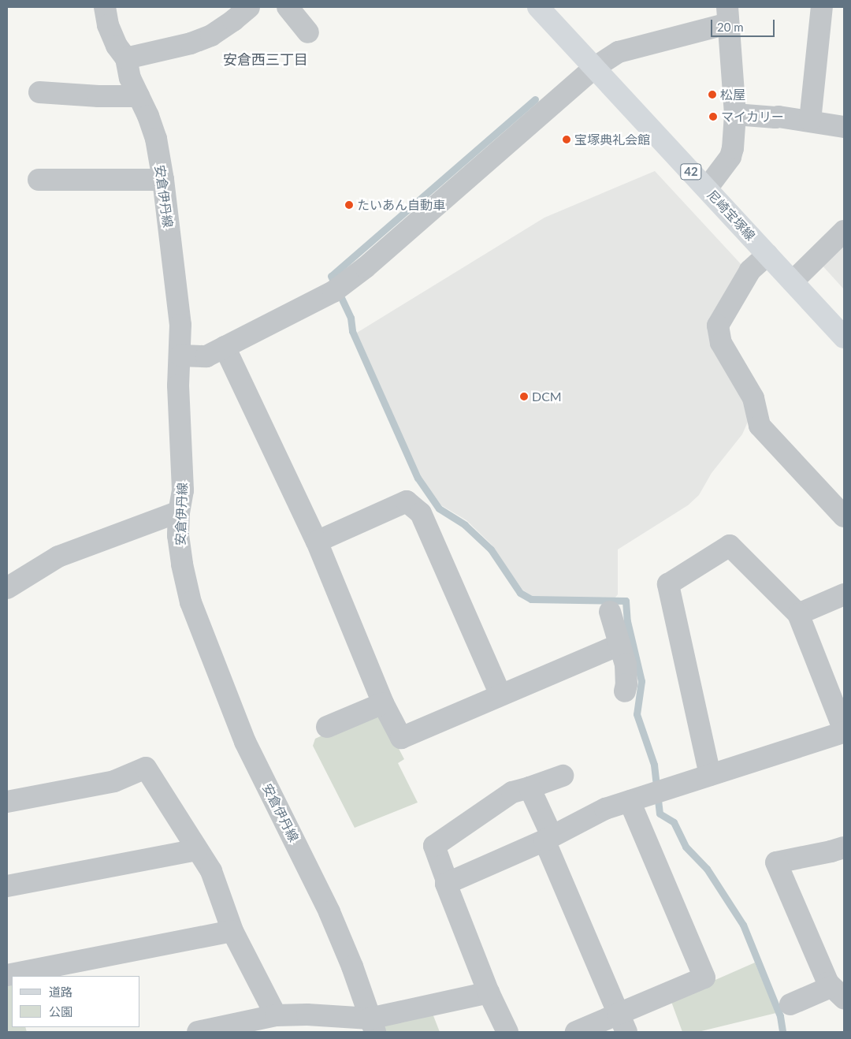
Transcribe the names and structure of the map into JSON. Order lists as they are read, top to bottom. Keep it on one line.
{"streets":{"main road":["42","尼崎宝塚線"],"street":["安倉伊丹線"]},"districts":["安倉西三丁目"],"places":["松屋","マイカリー","宝塚典礼会館","たいあん自動車","DCM"],"legend":["道路","公園"],"scale_bar":"20 m"}
